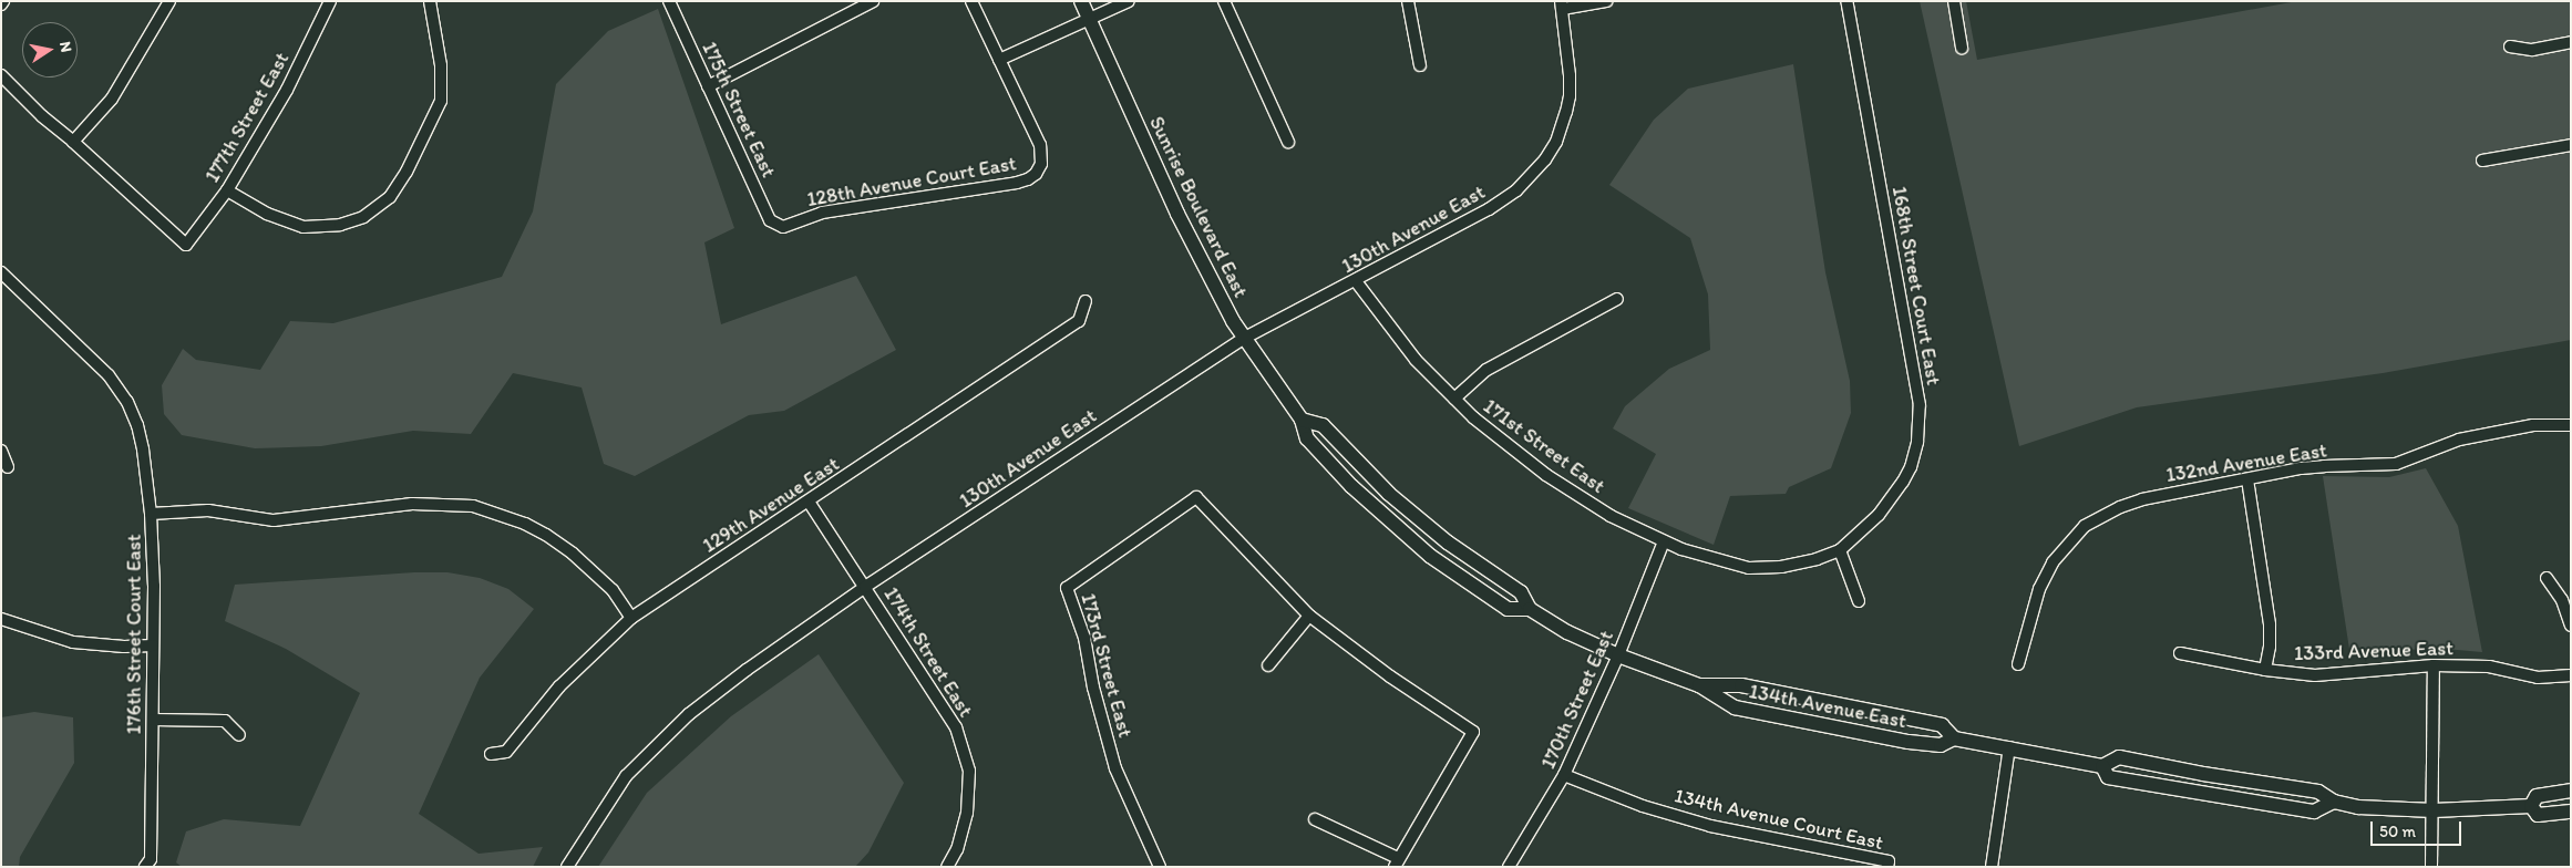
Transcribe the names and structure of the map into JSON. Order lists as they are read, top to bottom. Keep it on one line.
{"streets":{"street":["175th Street East","177th Street East","128th Avenue Court East","Sunrise Boulevard East","130th Avenue East","168th Street Court East","171st Street East","132nd Avenue East","129th Avenue East","176th Street Court East","133rd Avenue East","174th Street East","173rd Street East","170th Street East","134th Avenue East","134th Avenue Court East"]},"crossings":[["175th Street East","128th Avenue Court East"],["Sunrise Boulevard East","130th Avenue East"],["Sunrise Boulevard East","170th Street East"],["Sunrise Boulevard East","134th Avenue East"],["130th Avenue East","171st Street East"],["130th Avenue East","174th Street East"],["171st Street East","170th Street East"],["129th Avenue East","174th Street East"],["170th Street East","134th Avenue East"],["170th Street East","134th Avenue Court East"]],"scale_bar":"50 m","north":"right"}
